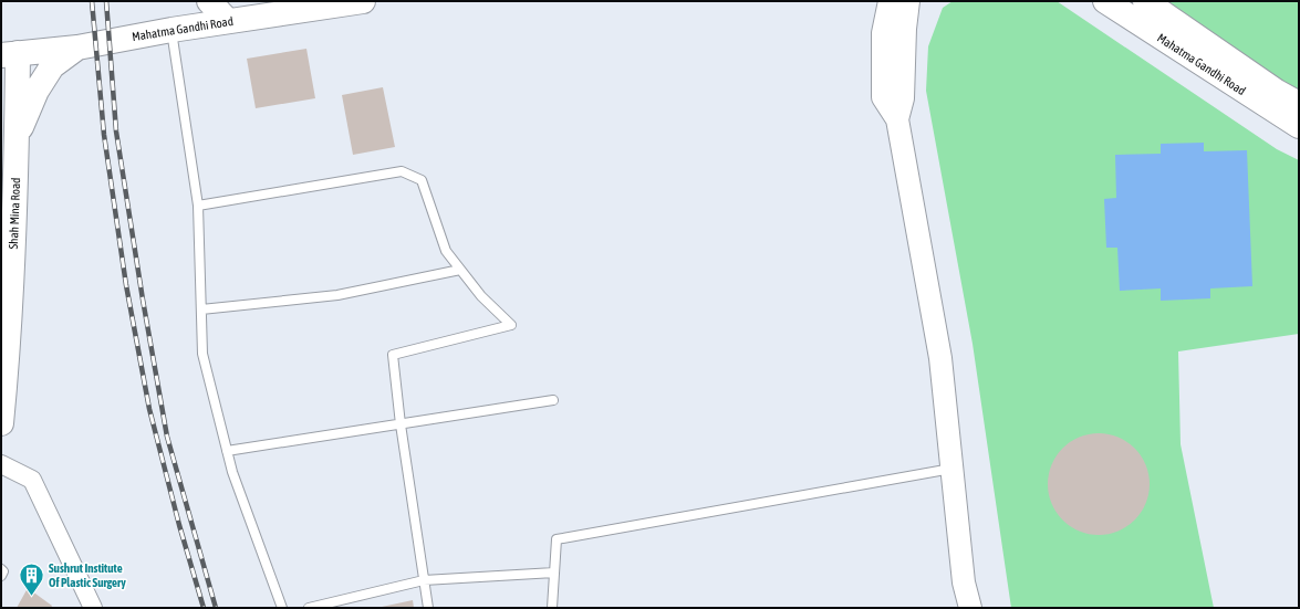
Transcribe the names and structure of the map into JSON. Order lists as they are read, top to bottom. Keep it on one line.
{"streets":{"main road":["Mahatma Gandhi Road","Shah Mina Road"]},"crossings":[["Mahatma Gandhi Road","Shah Mina Road"]],"places":{"building":["Sushrut Institute Of Plastic Surgery"]}}
